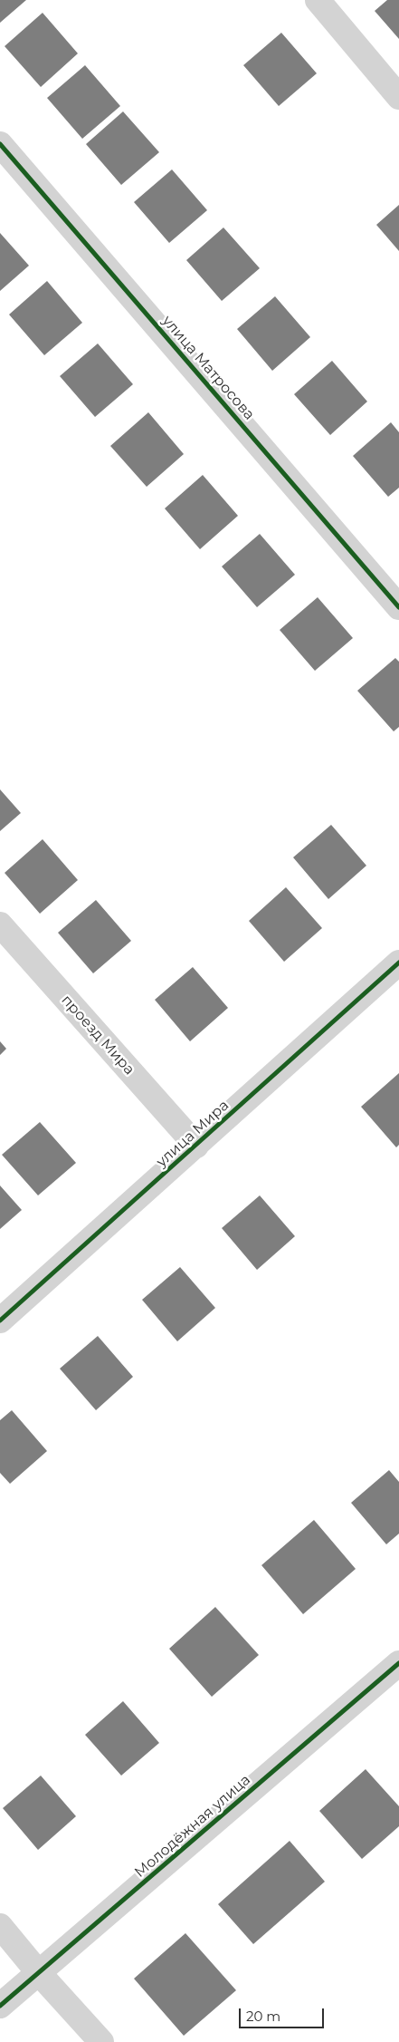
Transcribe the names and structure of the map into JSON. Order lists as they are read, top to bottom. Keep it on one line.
{"streets":{"street":["улица Матросова","проезд Мира","улица Мира","Молодёжная улица"]},"crossings":[["проезд Мира","улица Мира"]],"scale_bar":"20 m"}
